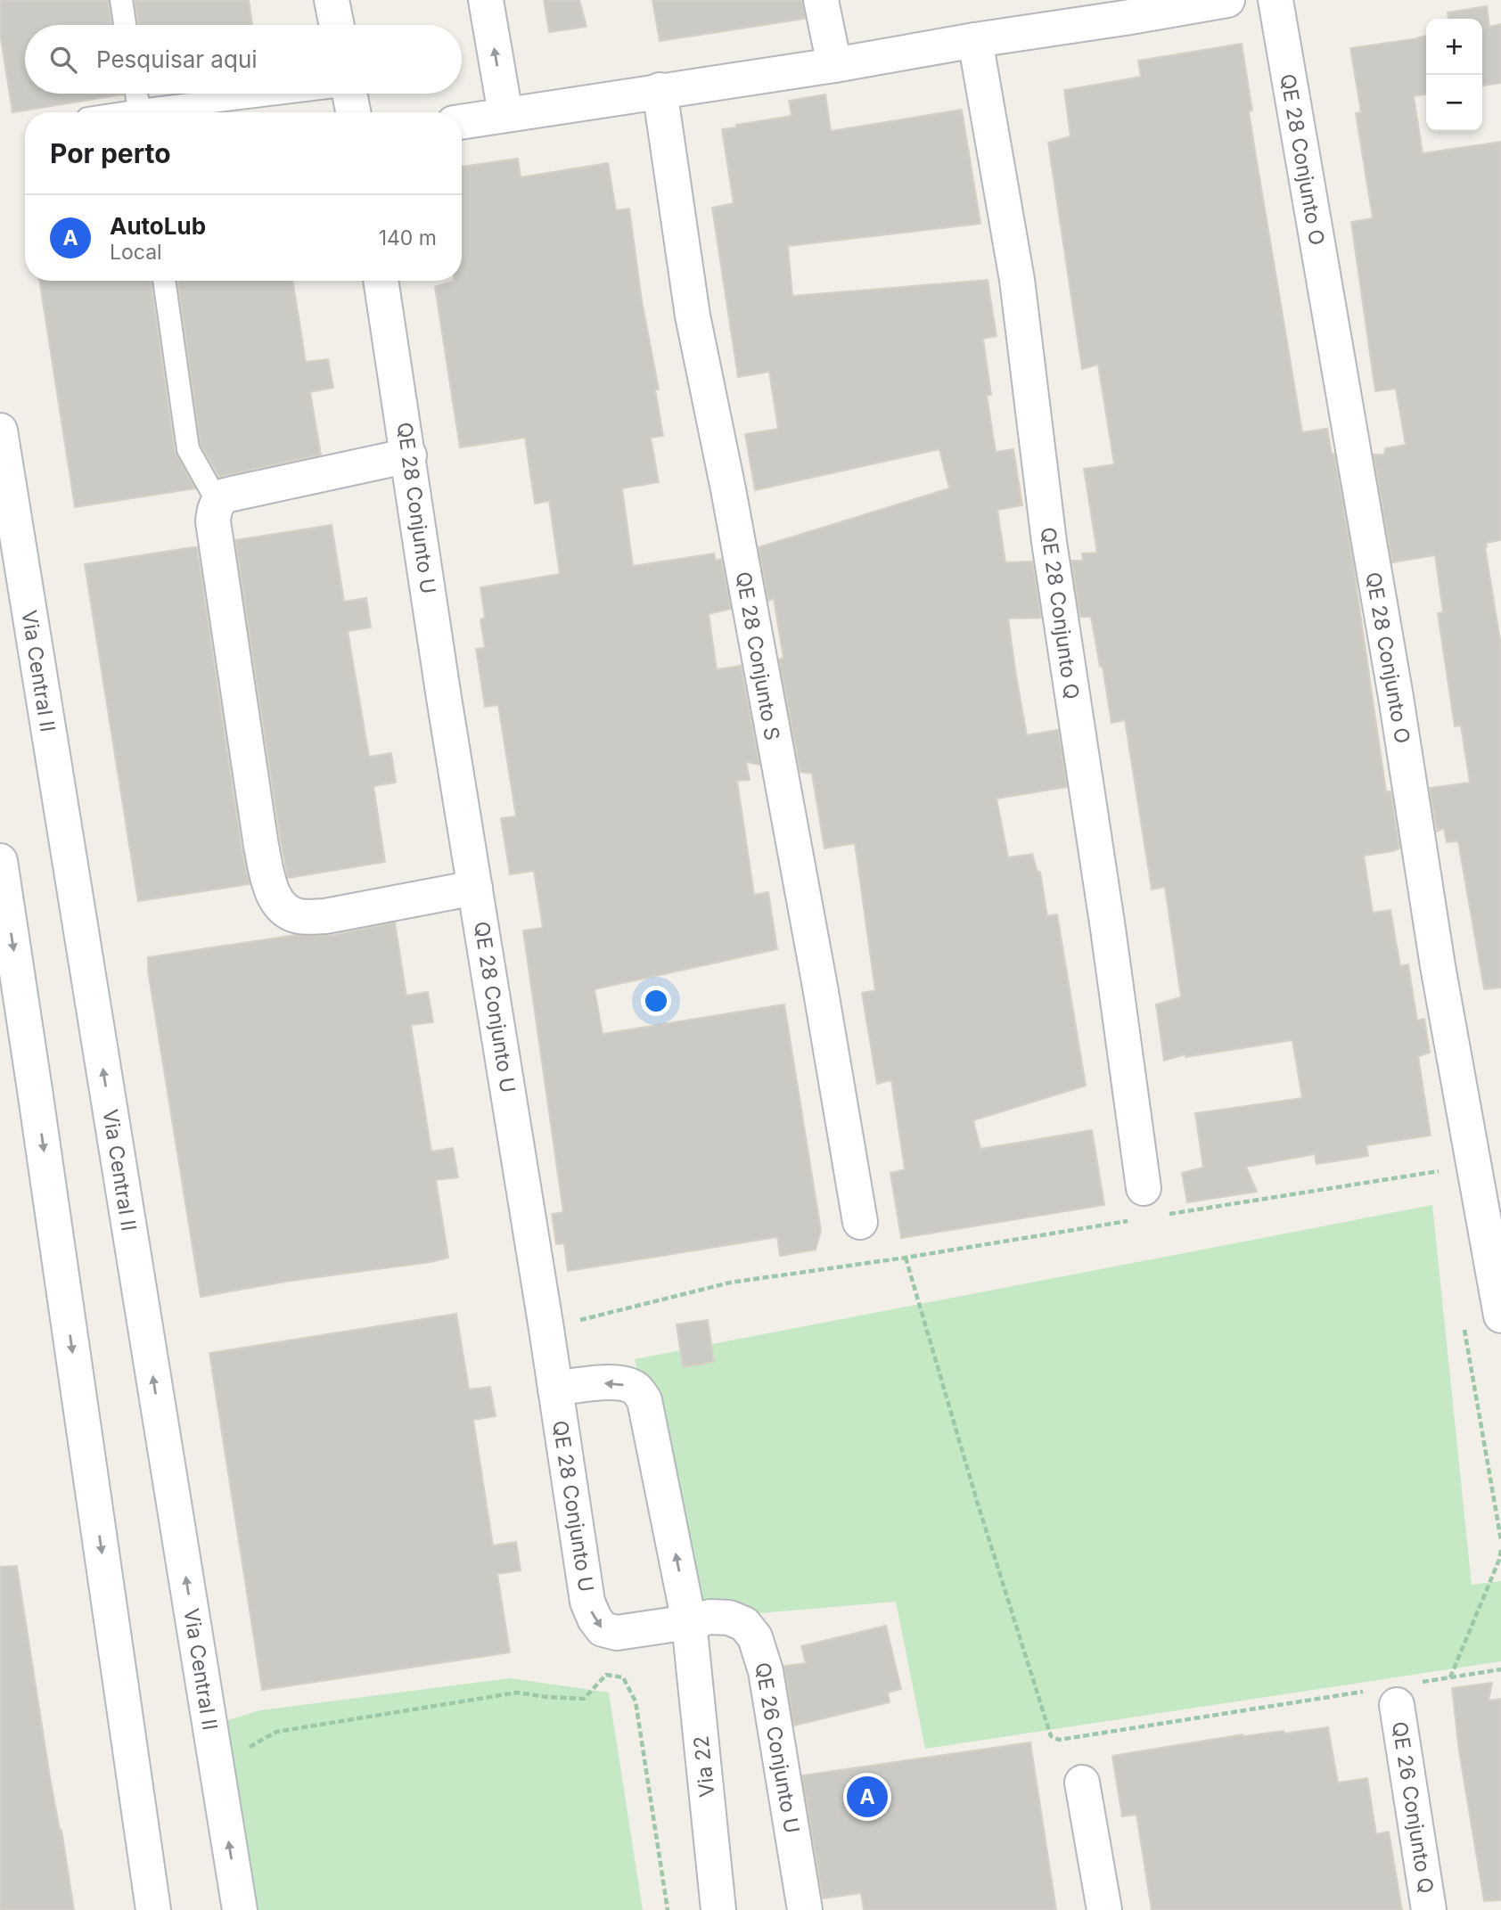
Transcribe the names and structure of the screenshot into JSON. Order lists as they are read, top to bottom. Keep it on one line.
{"streets":{"street":["QE 28 Conjunto O","QE 28 Conjunto U","QE 28 Conjunto Q","QE 28 Conjunto S","Via Central II","QE 26 Conjunto U","Via 22","QE 26 Conjunto Q"]},"crossings":[["QE 28 Conjunto U","QE 26 Conjunto U"],["QE 28 Conjunto U","Via 22"],["QE 26 Conjunto U","Via 22"]],"one_way":["Via 22"],"page":{"map_buttons":["+","−"],"search":"Pesquisar aqui","heading":"Por perto","list":[{"mark":"A","name":"AutoLub","note":"Local","value":"140 m"}],"pins":"A"}}
